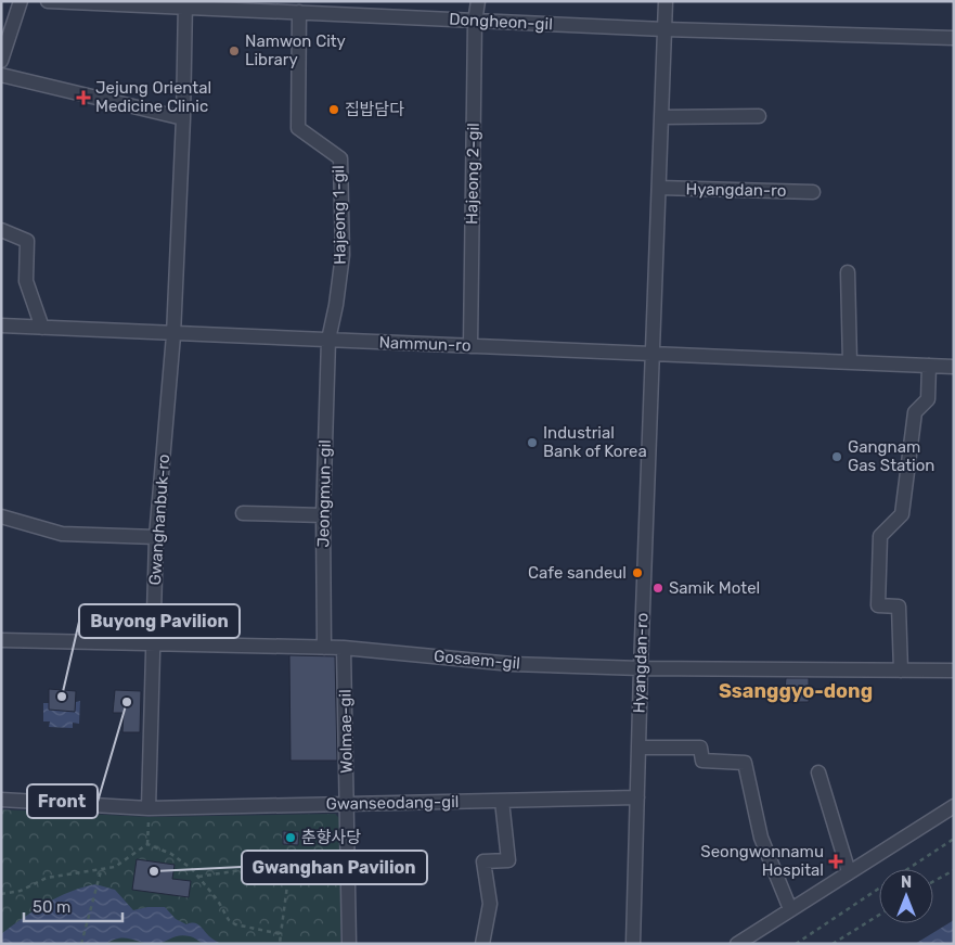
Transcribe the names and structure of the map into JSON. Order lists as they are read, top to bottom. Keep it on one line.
{"streets":{"street":["Dongheon-gil","Hajeong 2-gil","Hyangdan-ro","Hajeong 1-gil","Nammun-ro","Jeongmun-gil","Gwanghanbuk-ro","Gosaem-gil","Wolmae-gil","Gwanseodang-gil"]},"crossings":[["Dongheon-gil","Hajeong 2-gil"],["Dongheon-gil","Hyangdan-ro"],["Dongheon-gil","Hajeong 1-gil"],["Dongheon-gil","Gwanghanbuk-ro"],["Hajeong 2-gil","Nammun-ro"],["Hyangdan-ro","Nammun-ro"],["Hyangdan-ro","Gosaem-gil"],["Hyangdan-ro","Gwanseodang-gil"],["Hajeong 1-gil","Nammun-ro"],["Hajeong 1-gil","Jeongmun-gil"],["Nammun-ro","Jeongmun-gil"],["Nammun-ro","Gwanghanbuk-ro"],["Jeongmun-gil","Gosaem-gil"],["Gwanghanbuk-ro","Gosaem-gil"],["Gwanghanbuk-ro","Gwanseodang-gil"],["Gosaem-gil","Wolmae-gil"],["Wolmae-gil","Gwanseodang-gil"]],"districts":["Ssanggyo-dong"],"places":{"other":["Namwon City Library","집밥담다","Industrial Bank of Korea","Gangnam Gas Station","Cafe sandeul","Samik Motel","Buyong Pavilion","Front","춘향사당","Gwanghan Pavilion"],"health":["Jejung Oriental Medicine Clinic","Seongwonnamu Hospital"]},"scale_bar":"50 m","north":"top"}
